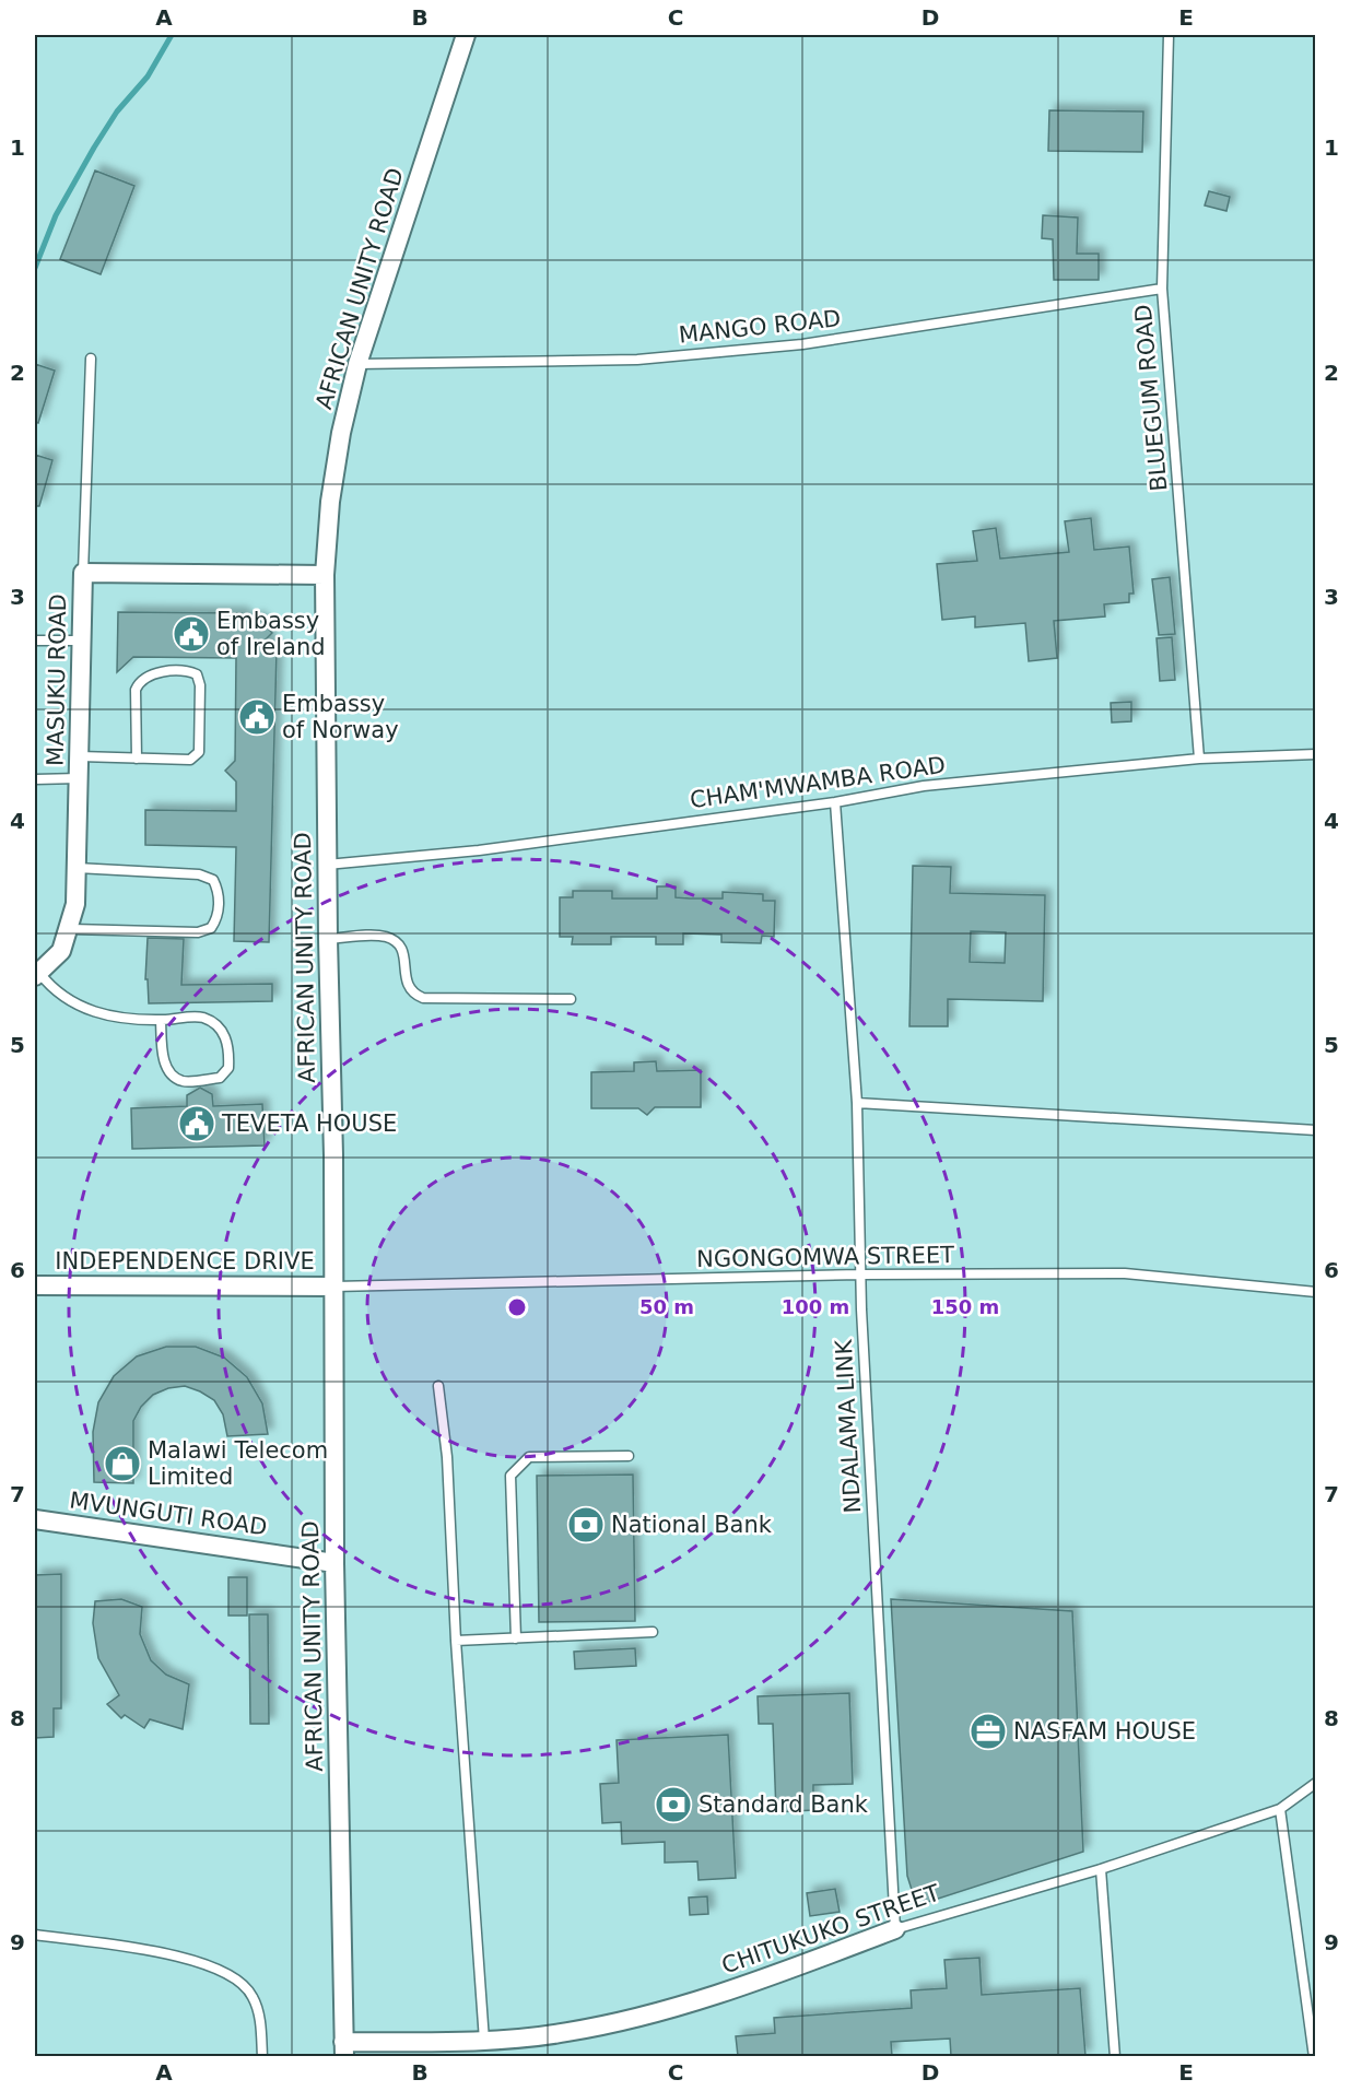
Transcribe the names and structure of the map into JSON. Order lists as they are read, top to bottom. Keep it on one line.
{"streets":{"street":["AFRICAN UNITY ROAD","MASUKU ROAD","INDEPENDENCE DRIVE","MVUNGUTI ROAD","CHITUKUKO STREET"],"lane":["MANGO ROAD","BLUEGUM ROAD","CHAM'MWAMBA ROAD","NGONGOMWA STREET","NDALAMA LINK"]},"crossings":[["AFRICAN UNITY ROAD","MANGO ROAD"],["AFRICAN UNITY ROAD","MASUKU ROAD"],["AFRICAN UNITY ROAD","CHAM'MWAMBA ROAD"],["AFRICAN UNITY ROAD","NGONGOMWA STREET"],["AFRICAN UNITY ROAD","INDEPENDENCE DRIVE"],["AFRICAN UNITY ROAD","MVUNGUTI ROAD"],["AFRICAN UNITY ROAD","CHITUKUKO STREET"],["MANGO ROAD","BLUEGUM ROAD"],["BLUEGUM ROAD","CHAM'MWAMBA ROAD"],["CHAM'MWAMBA ROAD","NDALAMA LINK"],["NGONGOMWA STREET","INDEPENDENCE DRIVE"],["NGONGOMWA STREET","NDALAMA LINK"],["NDALAMA LINK","CHITUKUKO STREET"]],"places":{"public building":["Embassy of Ireland","Embassy of Norway","TEVETA HOUSE"],"shop":["Malawi Telecom Limited"],"bank":["National Bank","Standard Bank"],"office":["NASFAM HOUSE"]},"grid":{"columns":["A","B","C","D","E"],"rows":["1","2","3","4","5","6","7","8","9"]},"rings":["50 m","100 m","150 m"]}
